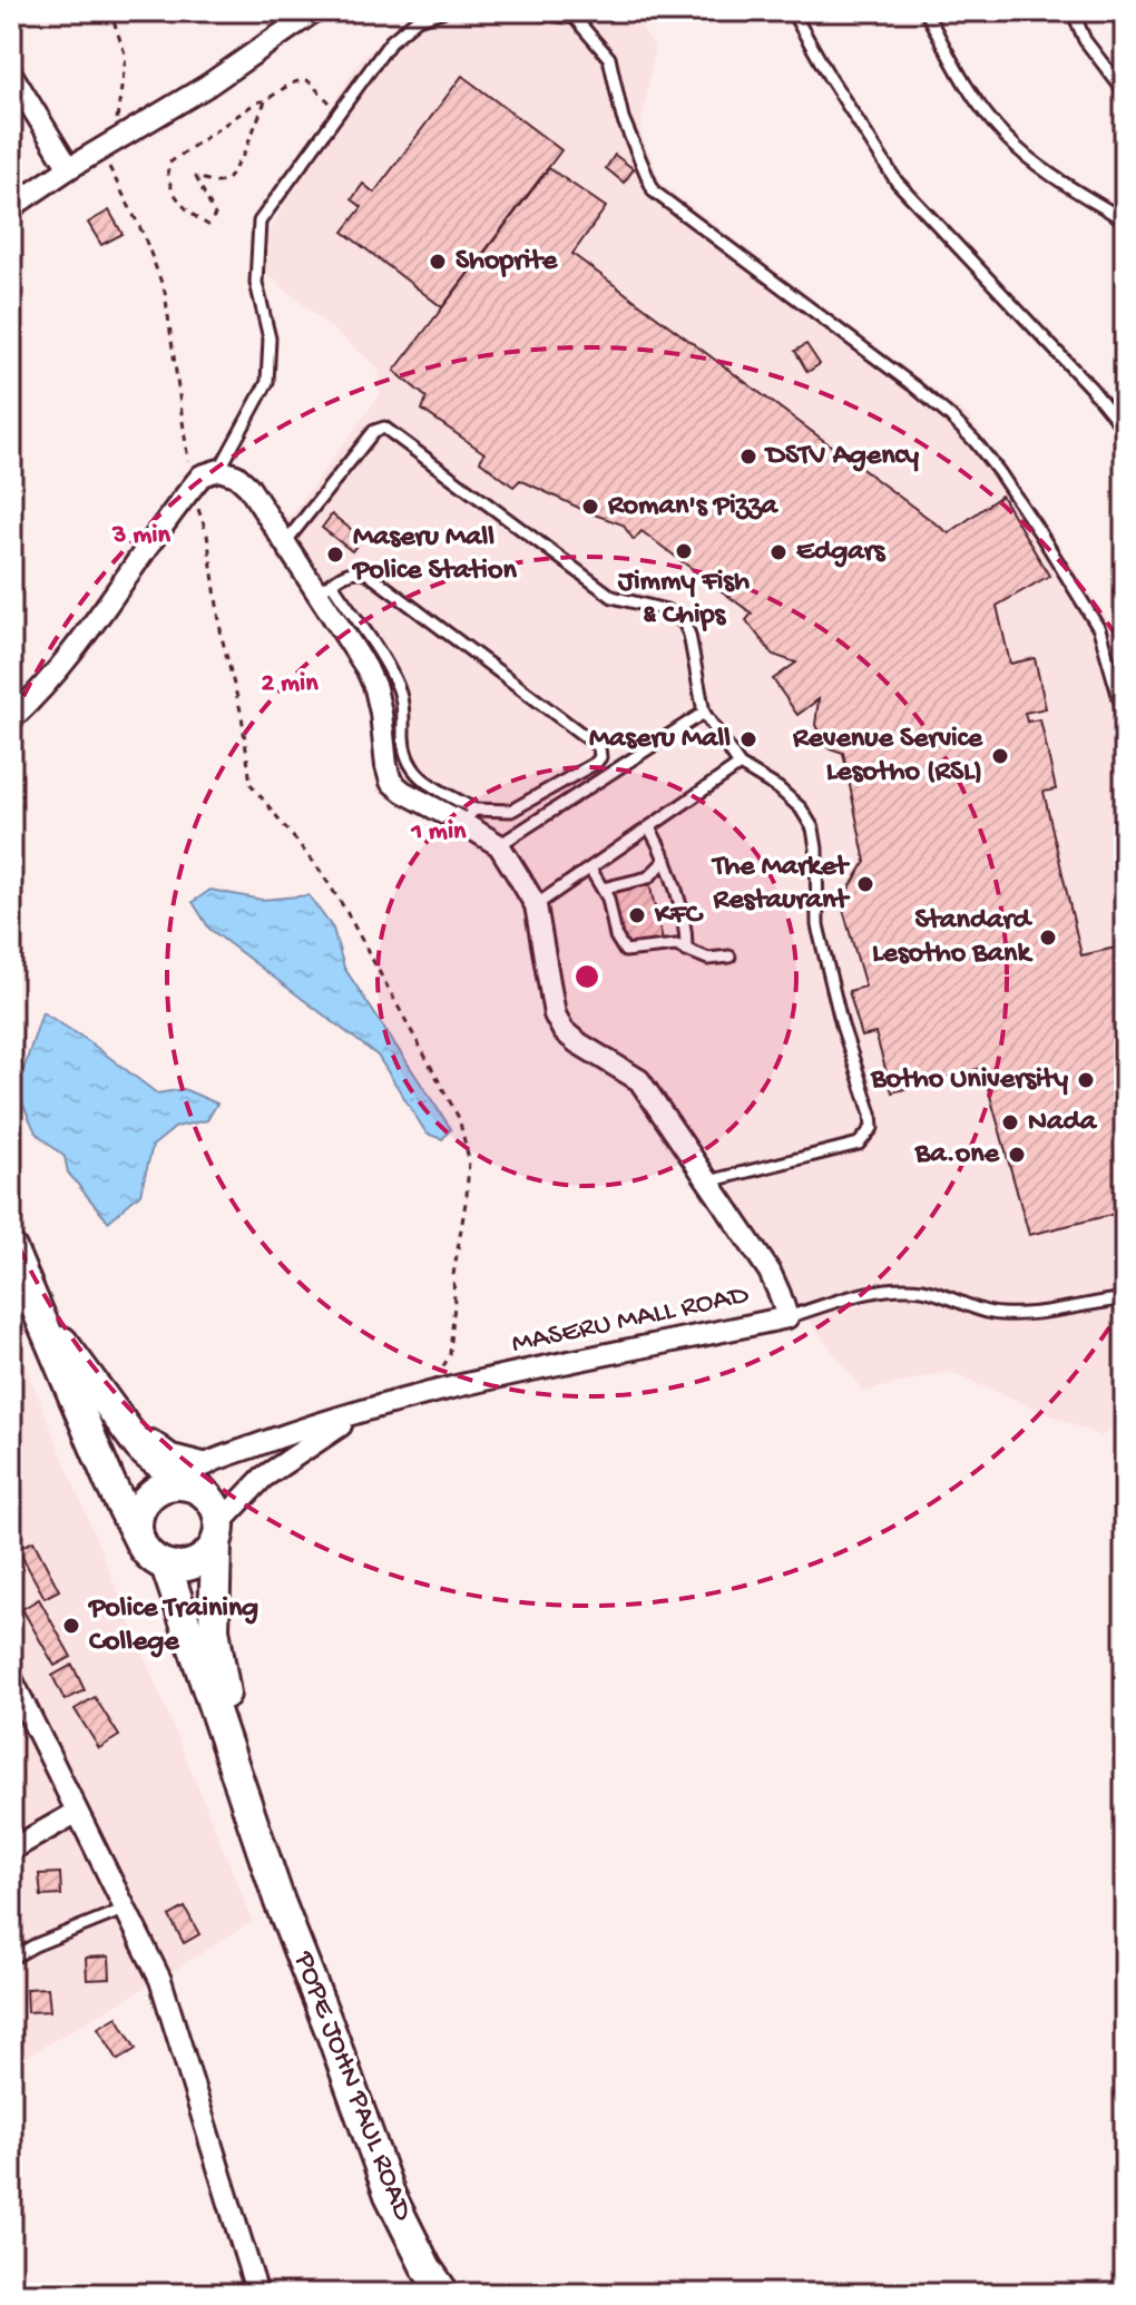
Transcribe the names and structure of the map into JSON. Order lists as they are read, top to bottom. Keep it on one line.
{"streets":{"main road":["POPE JOHN PAUL ROAD"],"street":["MASERU MALL ROAD"]},"crossings":[["MASERU MALL ROAD","POPE JOHN PAUL ROAD"]],"places":["Shoprite","DSTV Agency","Roman's Pizza","Jimmy Fish & Chips","Edgars","Maseru Mall Police Station","Maseru Mall","Revenue Service Lesotho (RSL)","The Market Restaurant","KFC","Standard Lesotho Bank","Botho University","Nada","Ba.one","Police Training College"],"rings":["3 min","2 min","1 min"]}
